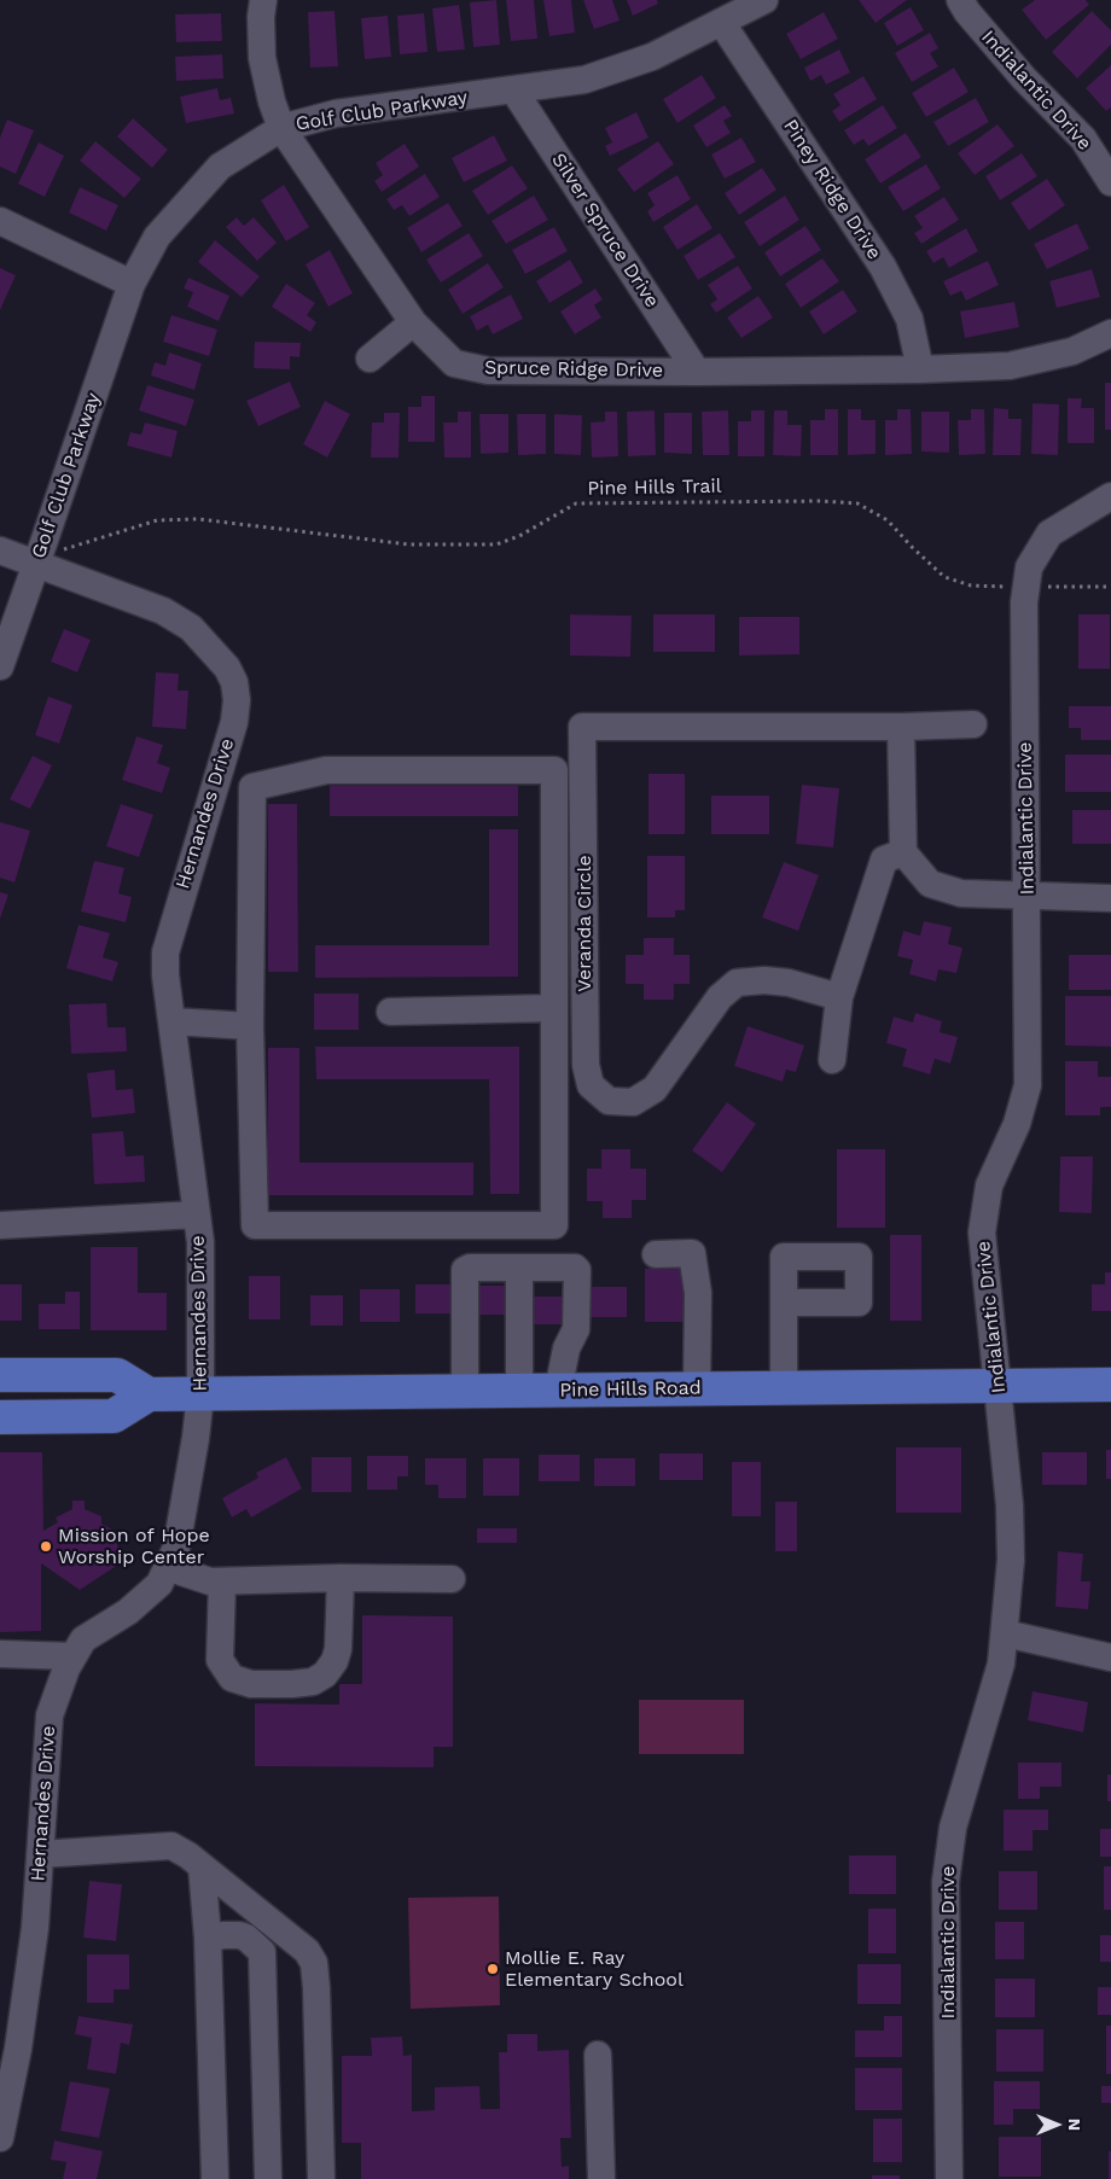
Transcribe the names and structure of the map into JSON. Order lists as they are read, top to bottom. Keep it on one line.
{"streets":{"main road":["Pine Hills Road"],"street":["Indialantic Drive","Golf Club Parkway","Piney Ridge Drive","Silver Spruce Drive","Spruce Ridge Drive","Hernandes Drive","Veranda Circle"],"path":["Pine Hills Trail"]},"crossings":[["Indialantic Drive","Pine Hills Road"],["Golf Club Parkway","Piney Ridge Drive"],["Golf Club Parkway","Silver Spruce Drive"],["Golf Club Parkway","Spruce Ridge Drive"],["Golf Club Parkway","Hernandes Drive"],["Piney Ridge Drive","Spruce Ridge Drive"],["Silver Spruce Drive","Spruce Ridge Drive"],["Hernandes Drive","Pine Hills Road"]],"places":["Mission of Hope Worship Center","Mollie E. Ray Elementary School"],"north":"right"}
